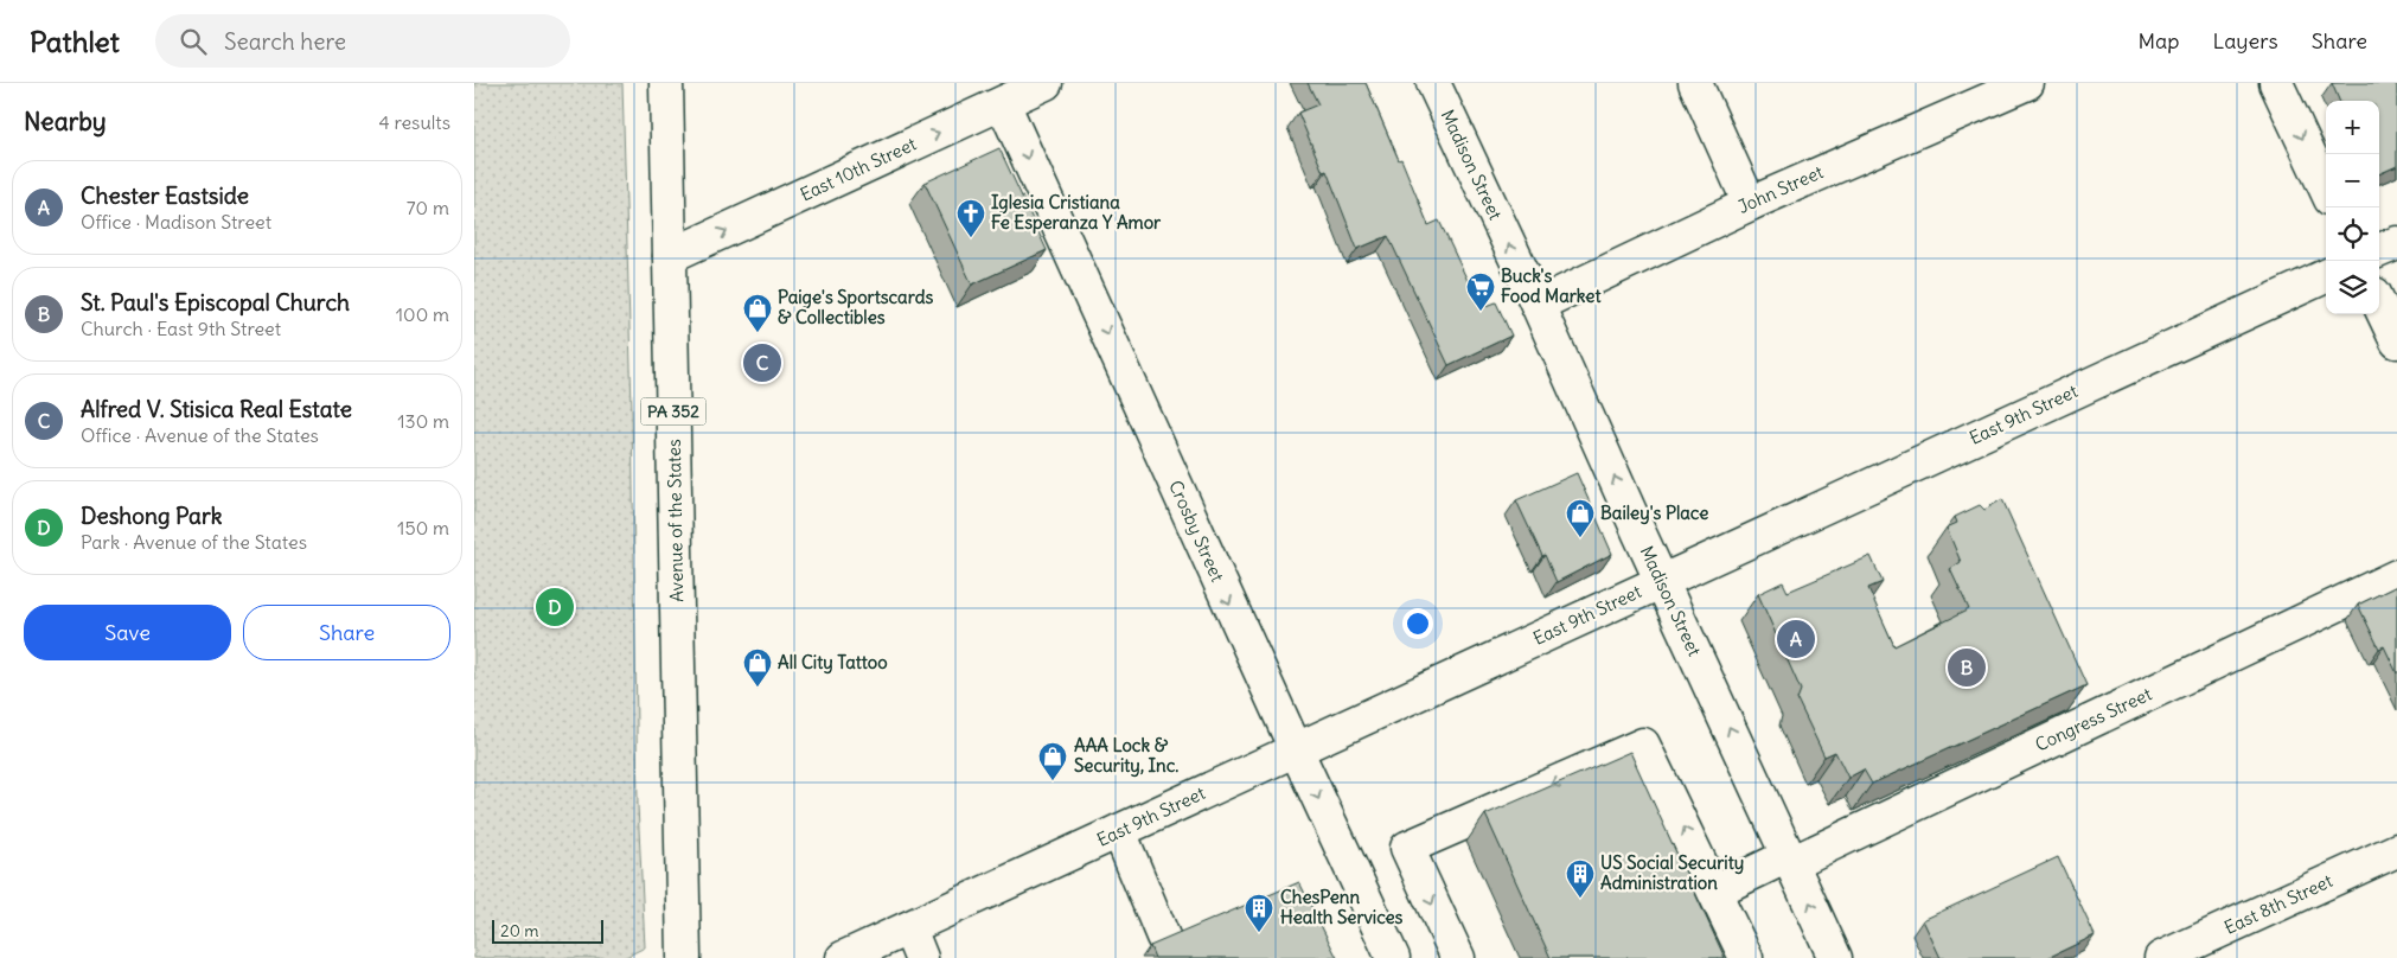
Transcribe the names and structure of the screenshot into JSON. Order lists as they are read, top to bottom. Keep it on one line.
{"streets":{"street":["Madison Street","East 10th Street","John Street","PA 352","East 9th Street","Avenue of the States","Crosby Street","Congress Street","East 8th Street"]},"crossings":[["Madison Street","John Street"],["Madison Street","East 9th Street"],["Madison Street","Congress Street"],["East 10th Street","Avenue of the States"],["East 10th Street","Crosby Street"],["East 9th Street","Crosby Street"]],"one_way":["Madison Street","East 10th Street","Crosby Street"],"places":{"church":["Iglesia Cristiana Fe Esperanza Y Amor"],"supermarket":["Buck's Food Market"],"shop":["Paige's Sportscards & Collectibles","Bailey's Place","All City Tattoo","AAA Lock & Security, Inc."],"building":["US Social Security Administration","ChesPenn Health Services"]},"scale_bar":"20 m","page":{"header":"Pathlet","search":"Search here","nav":["Map","Layers","Share"],"heading":["Nearby","4 results"],"map_buttons":["+","−"],"list":[{"mark":"A","name":"Chester Eastside","note":"Office · Madison Street","value":"70 m"},{"mark":"B","name":"St. Paul's Episcopal Church","note":"Church · East 9th Street","value":"100 m"},{"mark":"C","name":"Alfred V. Stisica Real Estate","note":"Office · Avenue of the States","value":"130 m"},{"mark":"D","name":"Deshong Park","note":"Park · Avenue of the States","value":"150 m"}],"pins":["C","D","A","B"],"buttons":["Save","Share"],"scale":"20 m"}}
